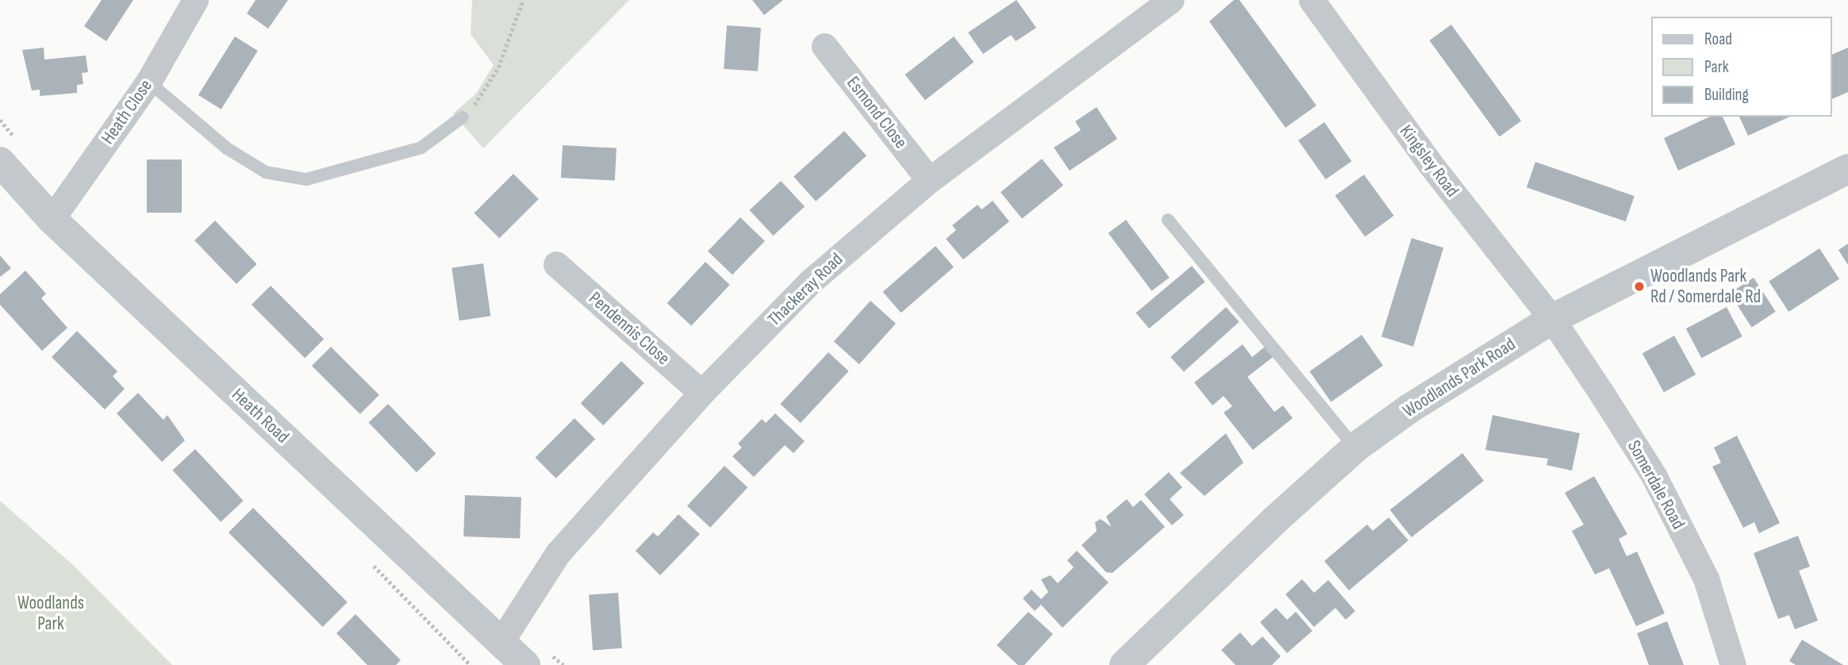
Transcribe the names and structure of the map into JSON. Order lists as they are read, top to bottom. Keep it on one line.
{"streets":{"street":["Heath Close","Esmond Close","Kingsley Road","Thackeray Road","Pendennis Close","Woodlands Park Road","Heath Road","Somerdale Road"]},"crossings":[["Heath Close","Heath Road"],["Esmond Close","Thackeray Road"],["Kingsley Road","Woodlands Park Road"],["Kingsley Road","Somerdale Road"],["Thackeray Road","Pendennis Close"],["Thackeray Road","Heath Road"],["Woodlands Park Road","Somerdale Road"]],"parks":["Woodlands Park"],"places":["Woodlands Park Rd / Somerdale Rd"],"legend":["Road","Park","Building"]}
